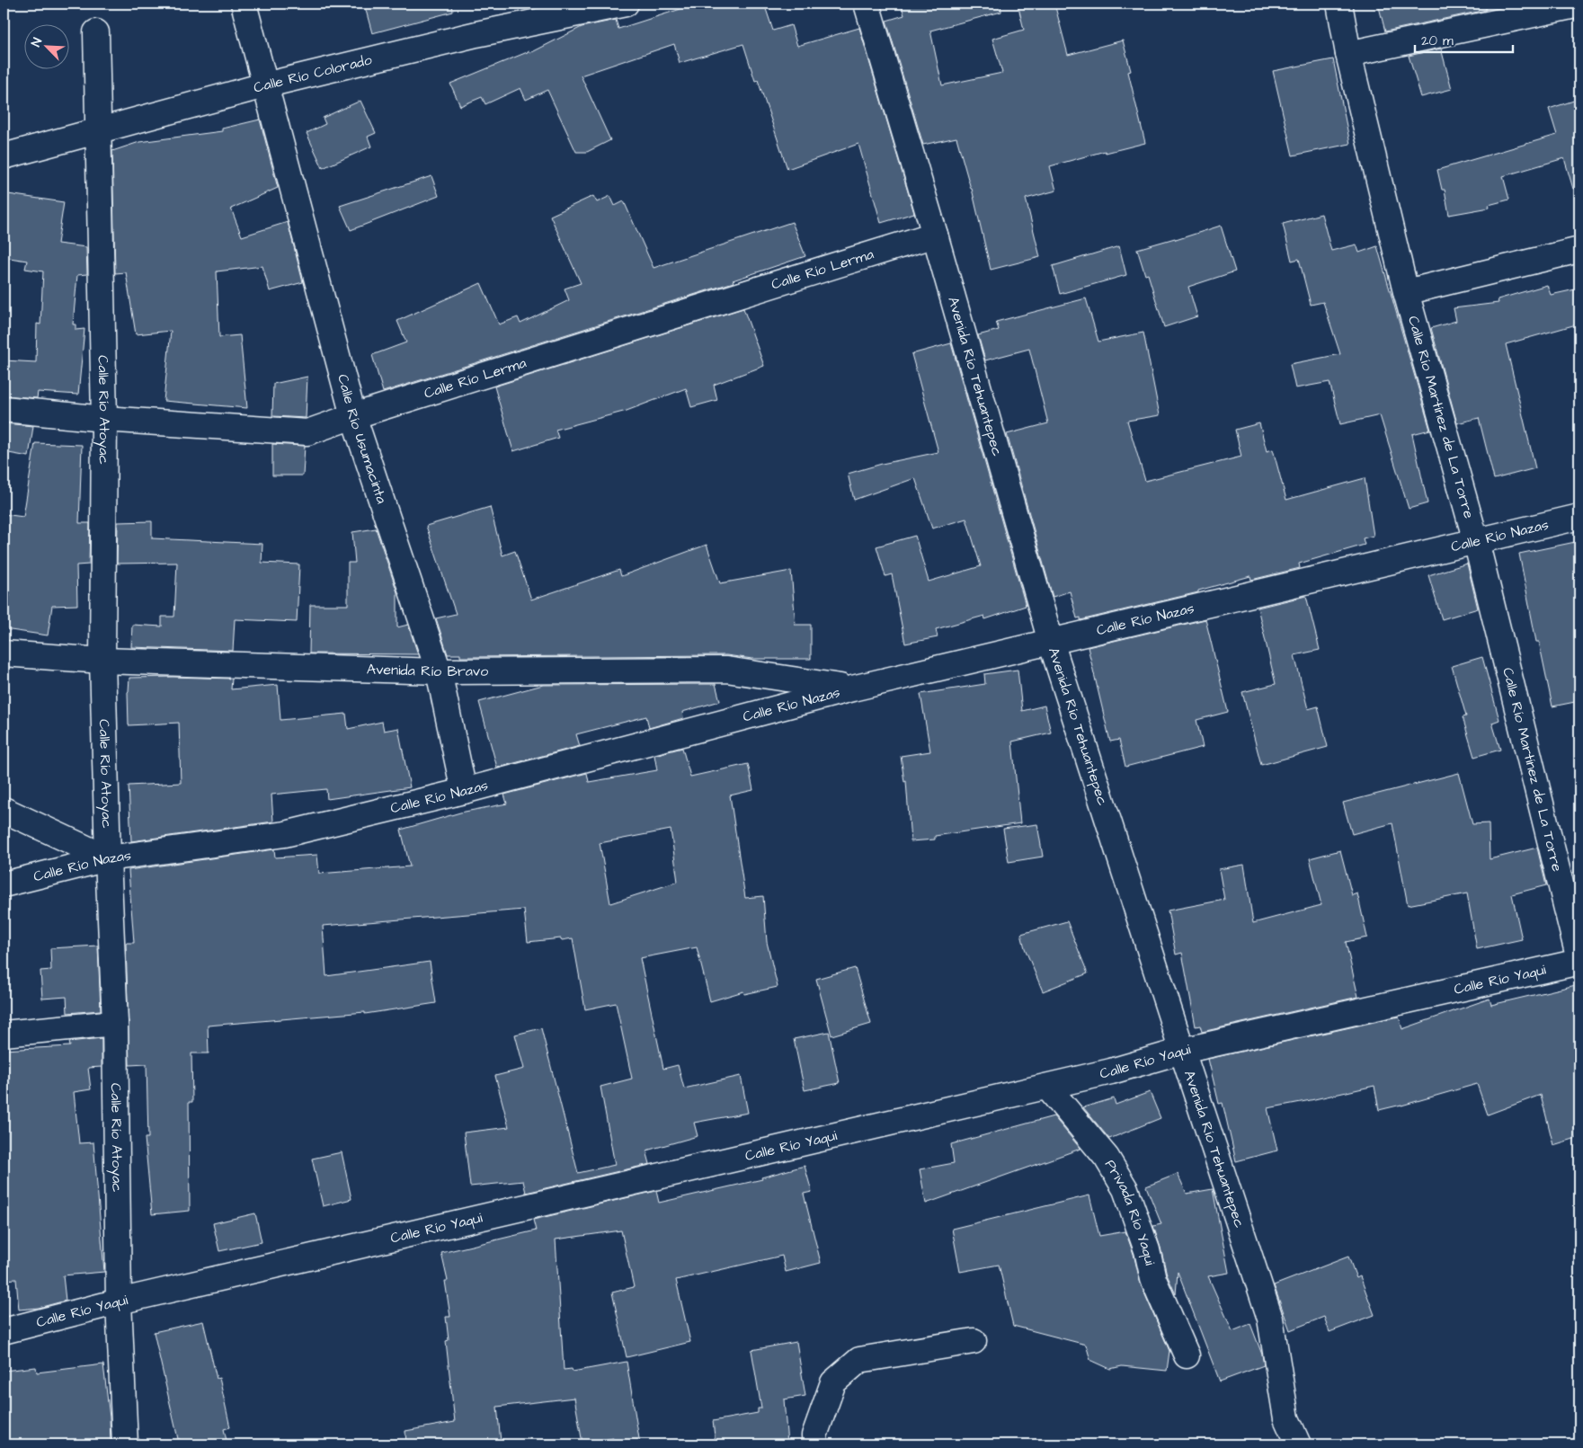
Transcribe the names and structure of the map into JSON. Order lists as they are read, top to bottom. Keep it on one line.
{"streets":{"street":["Calle Río Colorado","Calle Río Lerma","Avenida Río Tehuantepec","Calle Río Atoyac","Calle Río Martínez de La Torre","Calle Río Usumacinta","Calle Río Nazas","Avenida Río Bravo","Calle Río Yaqui","Privada Río Yaqui"]},"crossings":[["Calle Río Colorado","Calle Río Atoyac"],["Calle Río Colorado","Calle Río Usumacinta"],["Calle Río Lerma","Avenida Río Tehuantepec"],["Calle Río Lerma","Calle Río Atoyac"],["Calle Río Lerma","Calle Río Usumacinta"],["Avenida Río Tehuantepec","Calle Río Nazas"],["Avenida Río Tehuantepec","Calle Río Yaqui"],["Calle Río Atoyac","Calle Río Nazas"],["Calle Río Atoyac","Avenida Río Bravo"],["Calle Río Atoyac","Calle Río Yaqui"],["Calle Río Martínez de La Torre","Calle Río Nazas"],["Calle Río Martínez de La Torre","Calle Río Yaqui"],["Calle Río Usumacinta","Calle Río Nazas"],["Calle Río Usumacinta","Avenida Río Bravo"],["Calle Río Nazas","Avenida Río Bravo"],["Calle Río Yaqui","Privada Río Yaqui"]],"scale_bar":"20 m","north":"top left"}
